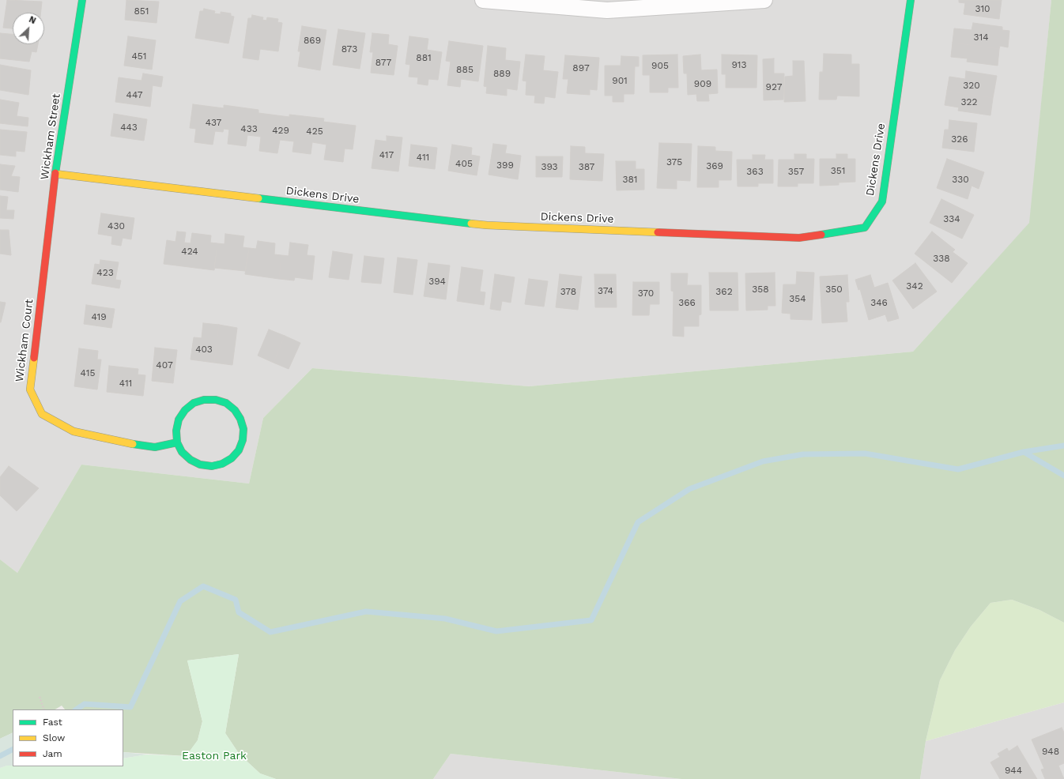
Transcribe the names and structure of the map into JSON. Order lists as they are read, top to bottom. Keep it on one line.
{"streets":{"street":["Wickham Street","Dickens Drive","Wickham Court"]},"crossings":[["Wickham Street","Dickens Drive"],["Wickham Street","Wickham Court"]],"parks":["Easton Park"],"house_numbers":["310","851","314","869","873","451","881","877","913","905","897","885","889","901","909","320","927","447","322","437","443","433","429","425","326","417","411","375","405","399","369","393","387","351","363","357","381","330","334","430","424","338","423","394","342","358","350","374","378","362","370","354","366","346","419","403","407","415","411","948","944"],"legend":["Fast","Slow","Jam"],"north":"top right"}
